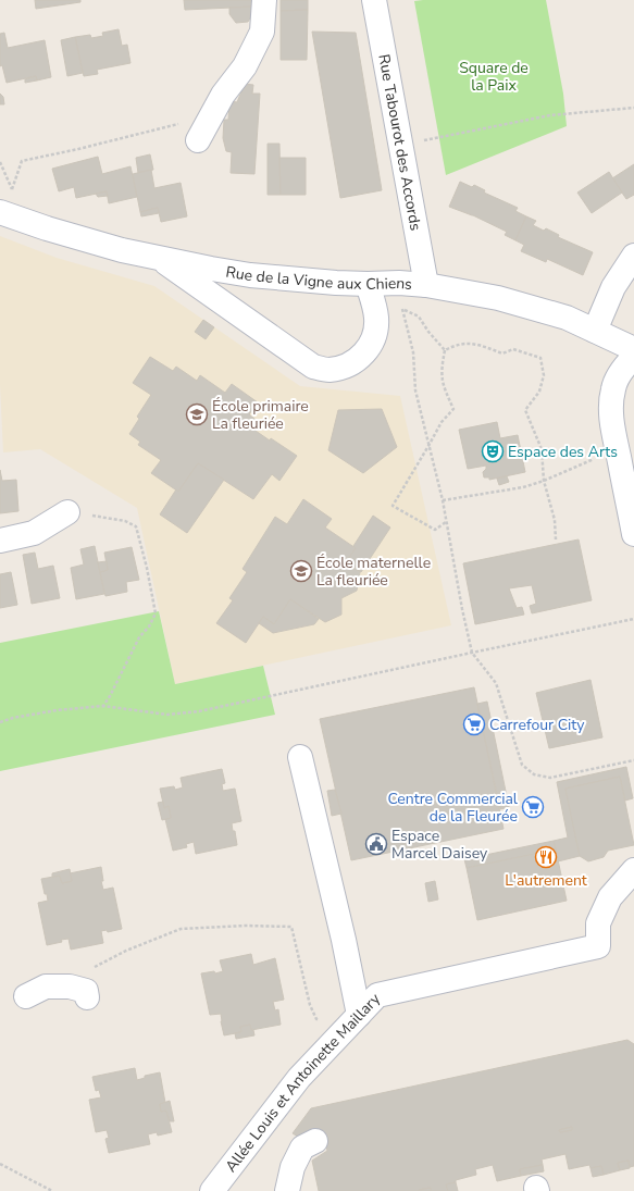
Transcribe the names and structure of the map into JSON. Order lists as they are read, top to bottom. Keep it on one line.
{"streets":{"street":["Rue Tabourot des Accords","Rue de la Vigne aux Chiens","Allée Louis et Antoinette Maillary"]},"crossings":[["Rue Tabourot des Accords","Rue de la Vigne aux Chiens"]],"parks":["Square de la Paix"],"places":{"school or university":["École primaire La fleuriée","École maternelle La fleuriée"],"theatre":["Espace des Arts"],"supermarket":["Carrefour City","Centre Commercial de la Fleurée"],"public building":["Espace Marcel Daisey"],"restaurant":["L'autrement"]}}
